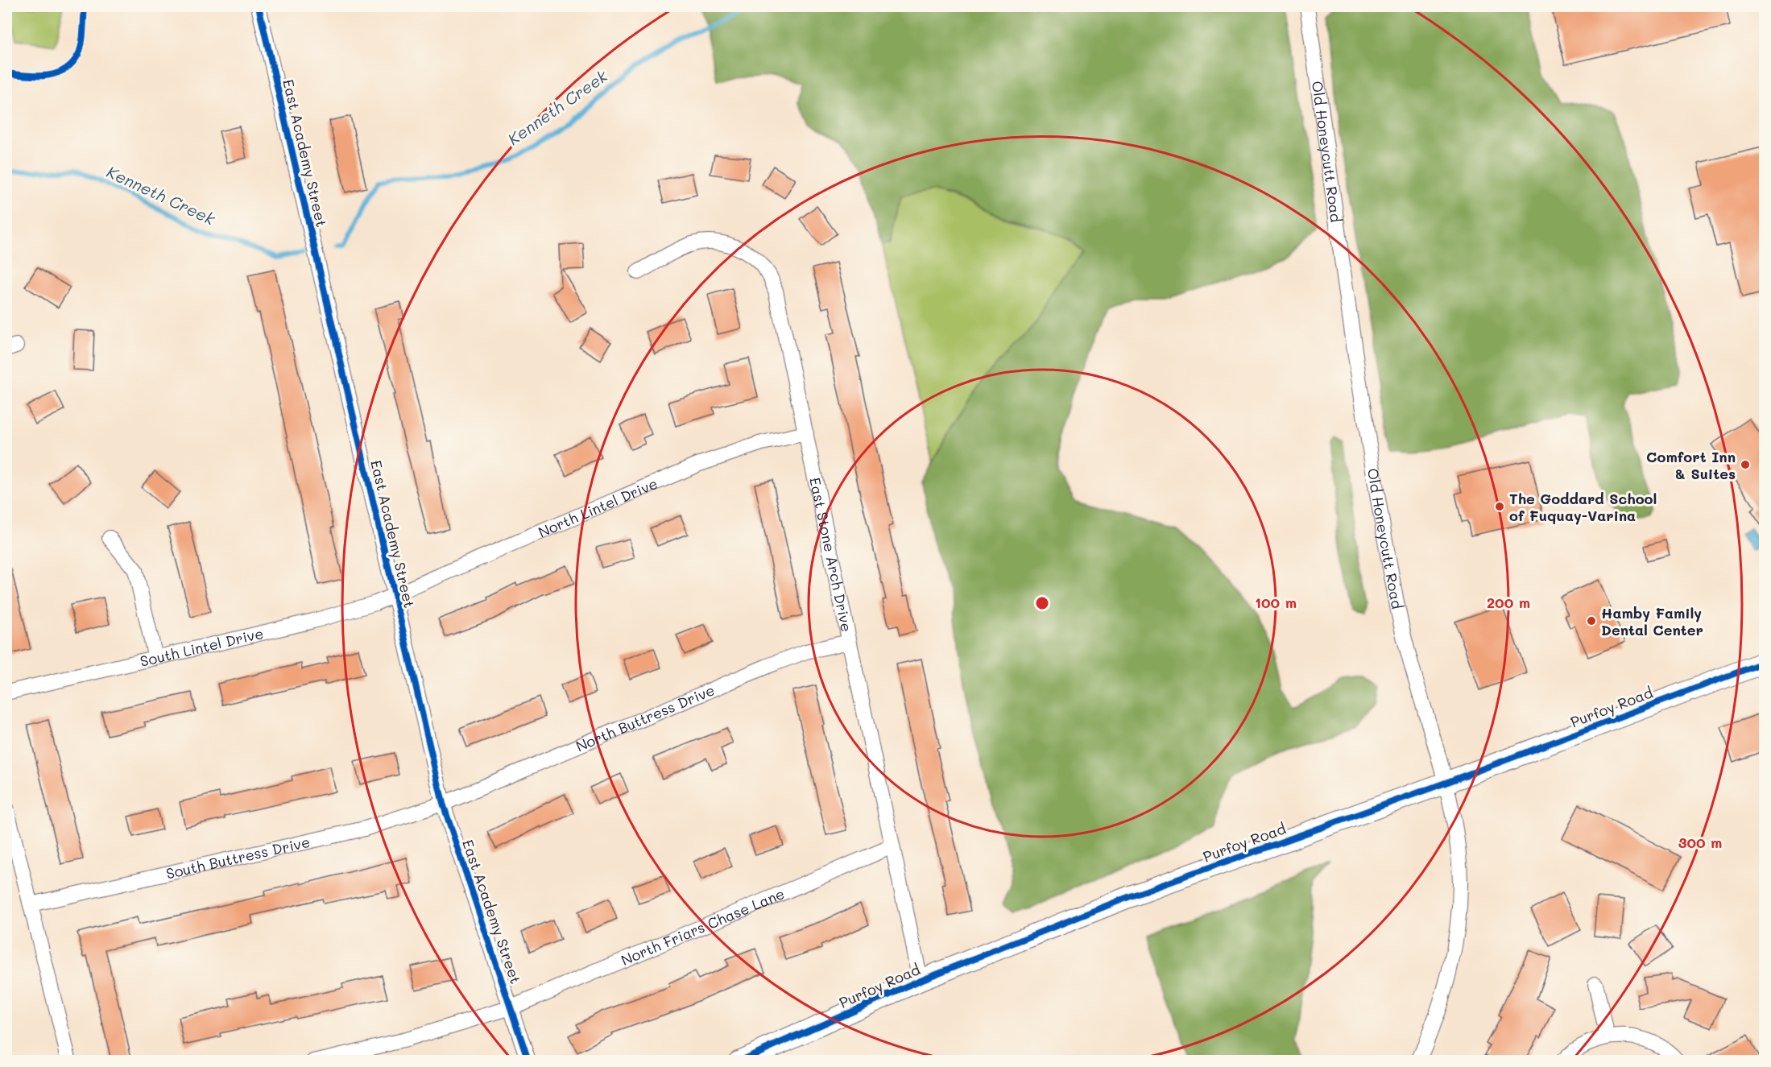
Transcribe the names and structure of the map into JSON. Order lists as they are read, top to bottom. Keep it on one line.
{"streets":{"street":["Old Honeycutt Road","East Academy Street","North Lintel Drive","East Stone Arch Drive","South Lintel Drive","Purfoy Road","North Buttress Drive","South Buttress Drive","North Friars Chase Lane"]},"crossings":[["Old Honeycutt Road","Purfoy Road"],["East Academy Street","North Lintel Drive"],["East Academy Street","South Lintel Drive"],["East Academy Street","North Buttress Drive"],["East Academy Street","South Buttress Drive"],["East Academy Street","North Friars Chase Lane"],["North Lintel Drive","East Stone Arch Drive"],["North Lintel Drive","South Lintel Drive"],["East Stone Arch Drive","Purfoy Road"],["East Stone Arch Drive","North Buttress Drive"],["East Stone Arch Drive","North Friars Chase Lane"],["North Buttress Drive","South Buttress Drive"]],"water":["Kenneth Creek"],"places":["Comfort Inn & Suites","The Goddard School of Fuquay-Varina","Hamby Family Dental Center"],"rings":["100 m","200 m","300 m"]}
